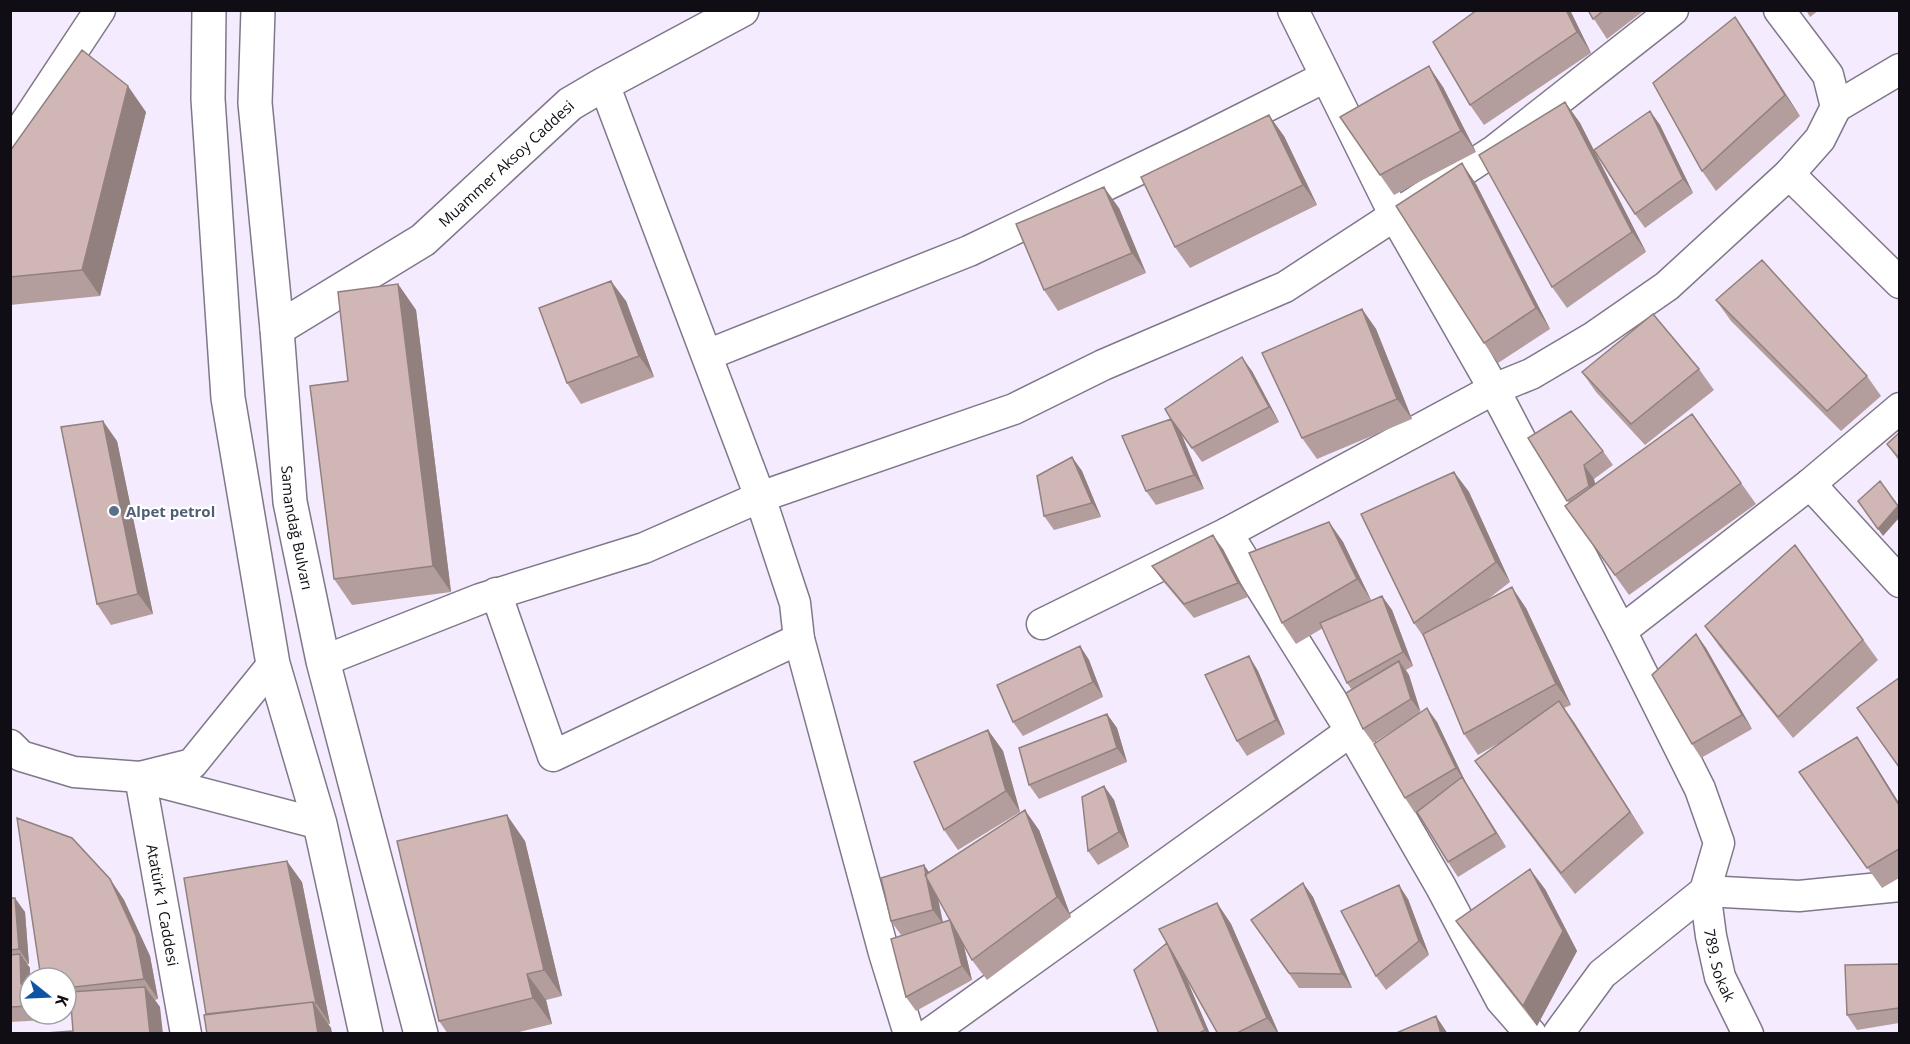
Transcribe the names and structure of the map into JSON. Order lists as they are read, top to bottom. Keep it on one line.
{"streets":{"main road":["Muammer Aksoy Caddesi","Samandağ Bulvarı"],"street":["Atatürk 1 Caddesi","789. Sokak"]},"crossings":[["Muammer Aksoy Caddesi","Samandağ Bulvarı"]],"places":["Alpet petrol"],"north":"right"}
